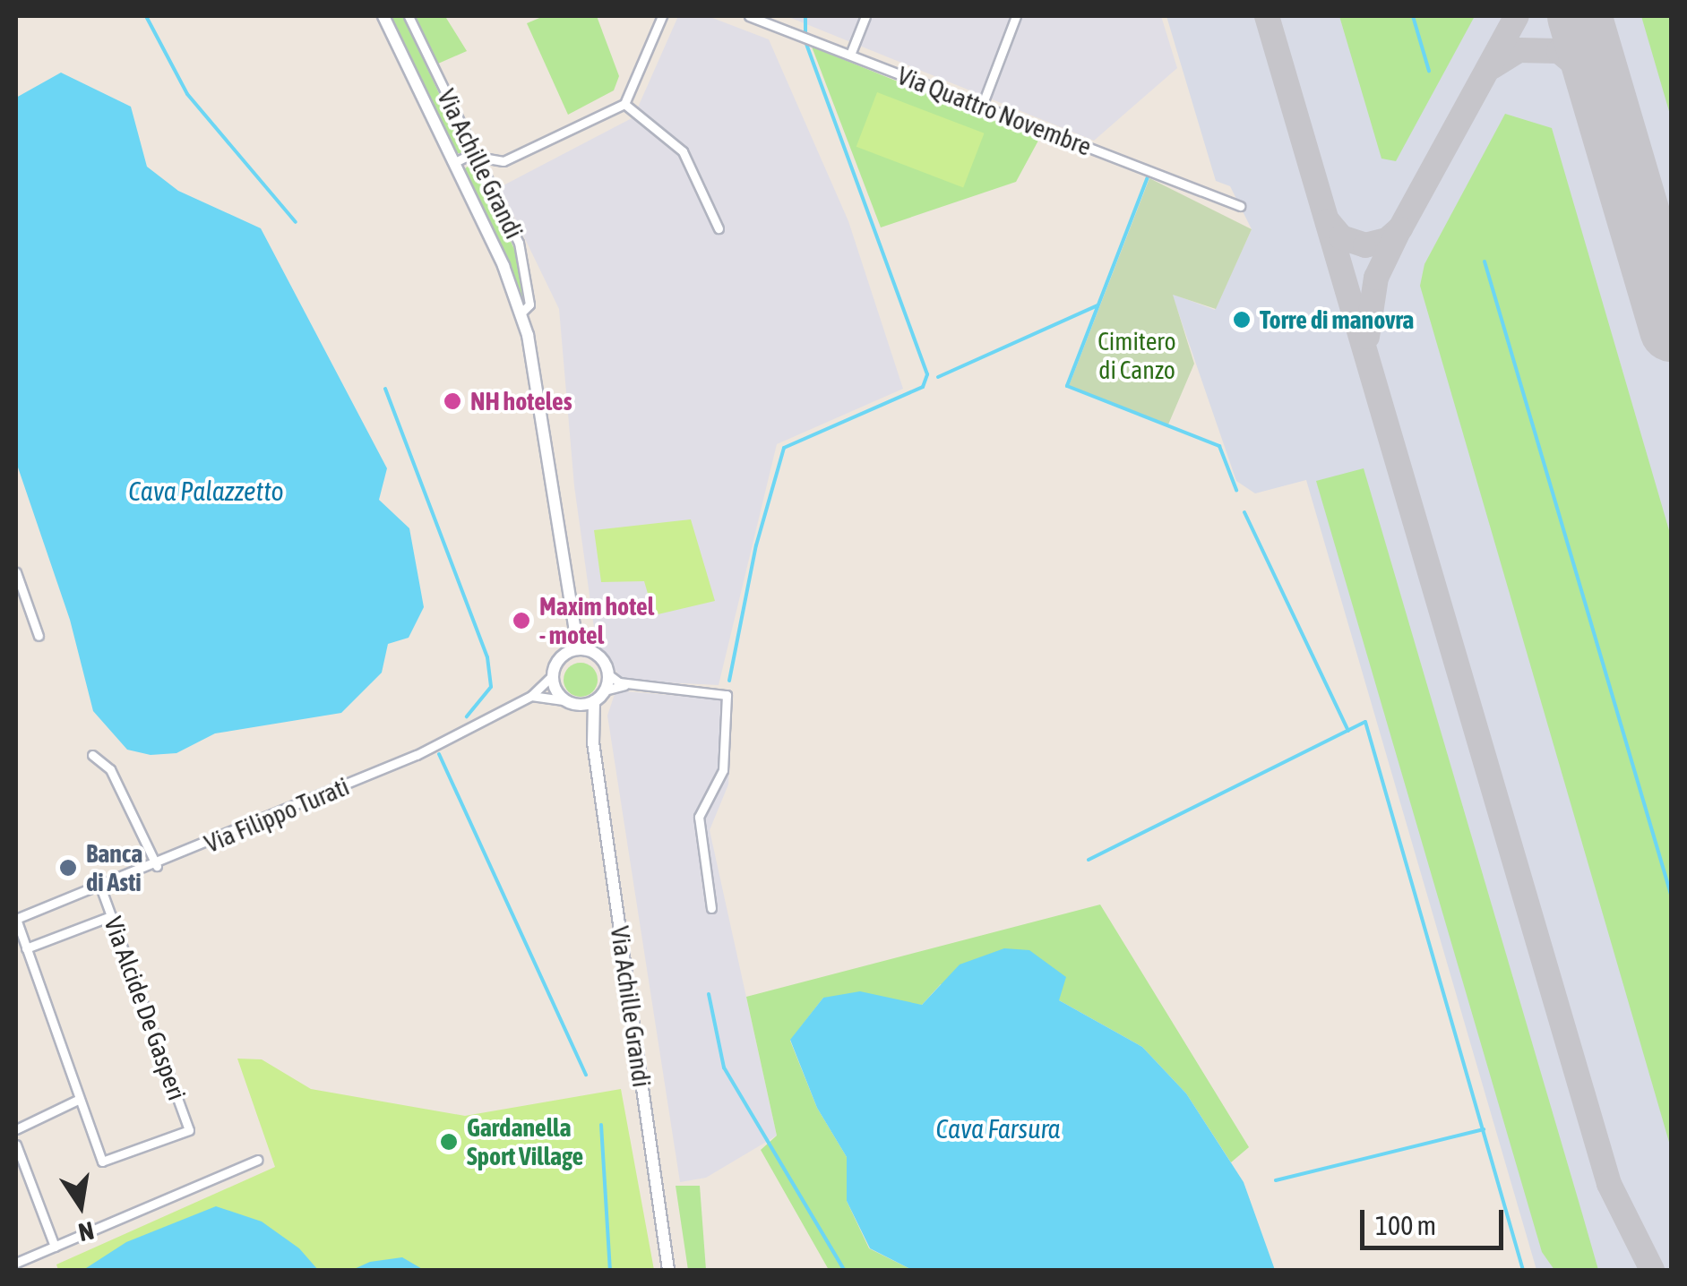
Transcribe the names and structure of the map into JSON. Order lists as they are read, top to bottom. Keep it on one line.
{"streets":{"main road":["Via Achille Grandi"],"street":["Via Quattro Novembre","Via Filippo Turati","Via Alcide De Gasperi"]},"crossings":[["Via Achille Grandi","Via Filippo Turati"],["Via Filippo Turati","Via Alcide De Gasperi"]],"water":["Cava Palazzetto","Cava Farsura"],"parks":["Cimitero di Canzo"],"places":["Torre di manovra","NH hoteles","Maxim hotel - motel","Banca di Asti","Gardanella Sport Village"],"scale_bar":"100 m","north":"bottom"}
